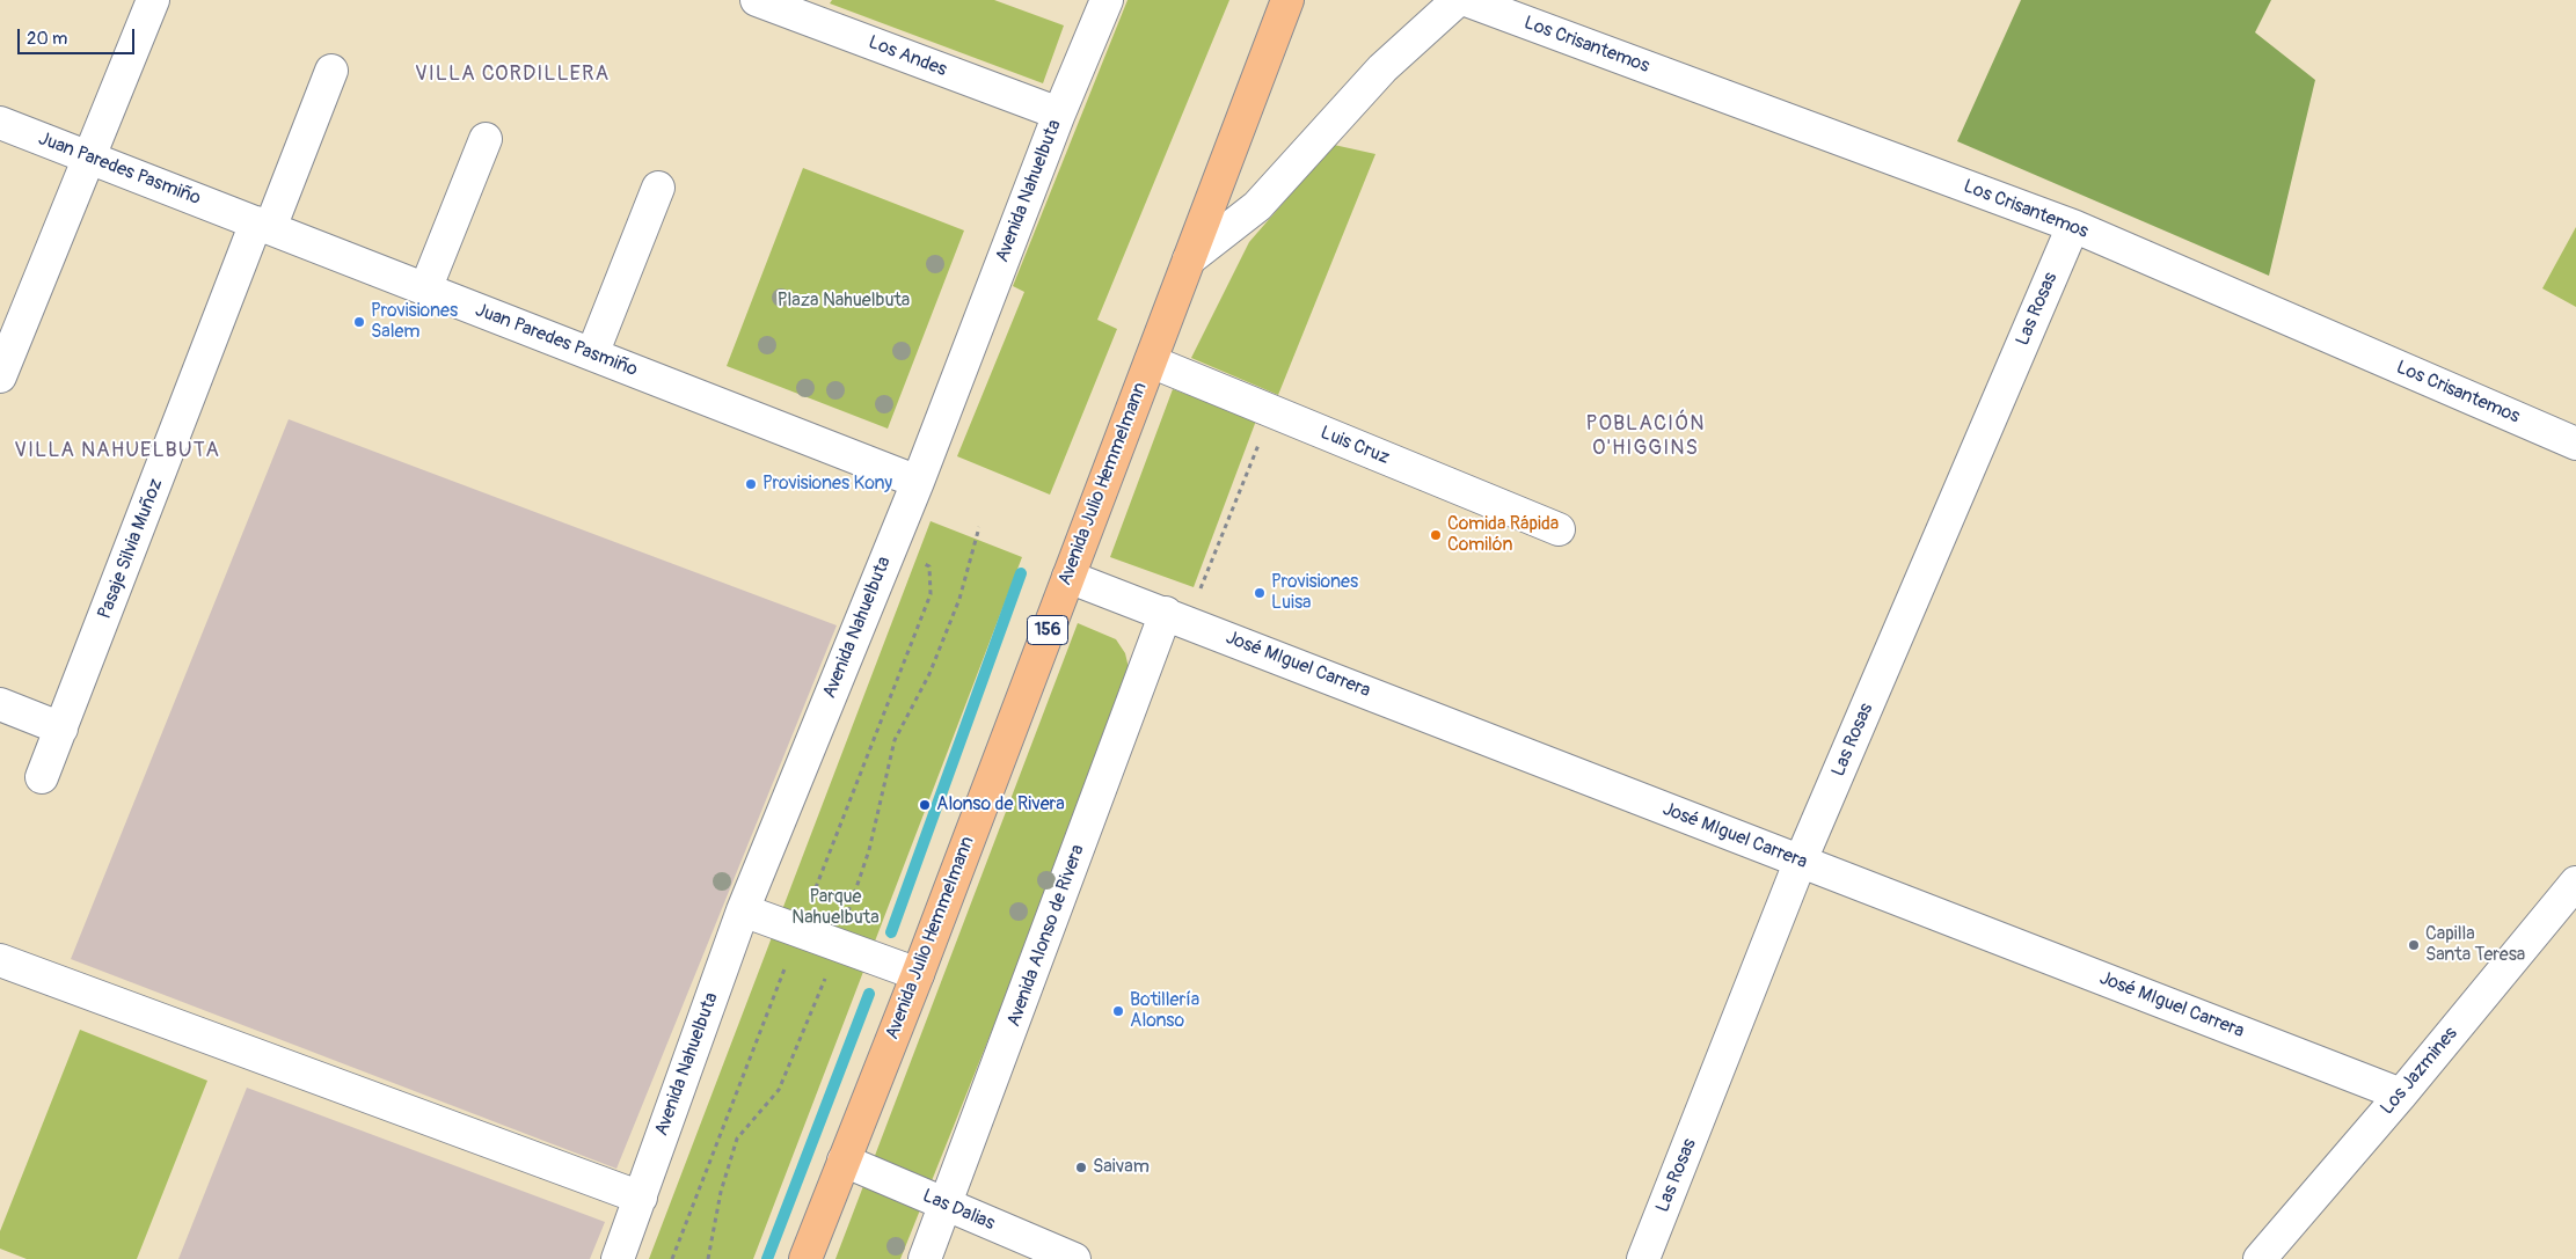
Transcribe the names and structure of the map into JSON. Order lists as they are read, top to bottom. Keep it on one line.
{"streets":{"highway":["Avenida Julio Hemmelmann","156"],"street":["Los Crisantemos","Los Andes","Juan Paredes Pasmiño","Avenida Nahuelbuta","Las Rosas","Luis Cruz","Pasaje Silvia Muñoz","José MIguel Carrera","Avenida Alonso de Rivera","Los Jazmines","Las Dalias"]},"crossings":[["Los Crisantemos","Las Rosas"],["Los Andes","Avenida Nahuelbuta"],["Juan Paredes Pasmiño","Avenida Nahuelbuta"],["Juan Paredes Pasmiño","Pasaje Silvia Muñoz"],["Las Rosas","José MIguel Carrera"],["Luis Cruz","Avenida Julio Hemmelmann"],["Avenida Julio Hemmelmann","José MIguel Carrera"],["Avenida Julio Hemmelmann","Las Dalias"],["José MIguel Carrera","Avenida Alonso de Rivera"],["José MIguel Carrera","Los Jazmines"],["Avenida Alonso de Rivera","Las Dalias"]],"districts":["VILLA CORDILLERA","POBLACIÓN O'HIGGINS","VILLA NAHUELBUTA"],"parks":["Plaza Nahuelbuta","Parque Nahuelbuta"],"places":["Provisiones Salem","Provisiones Kony","Comida Rápida Comilón","Provisiones Luisa","Alonso de Rivera","Capilla Santa Teresa","Botillería Alonso","Saivam"],"scale_bar":"20 m"}
